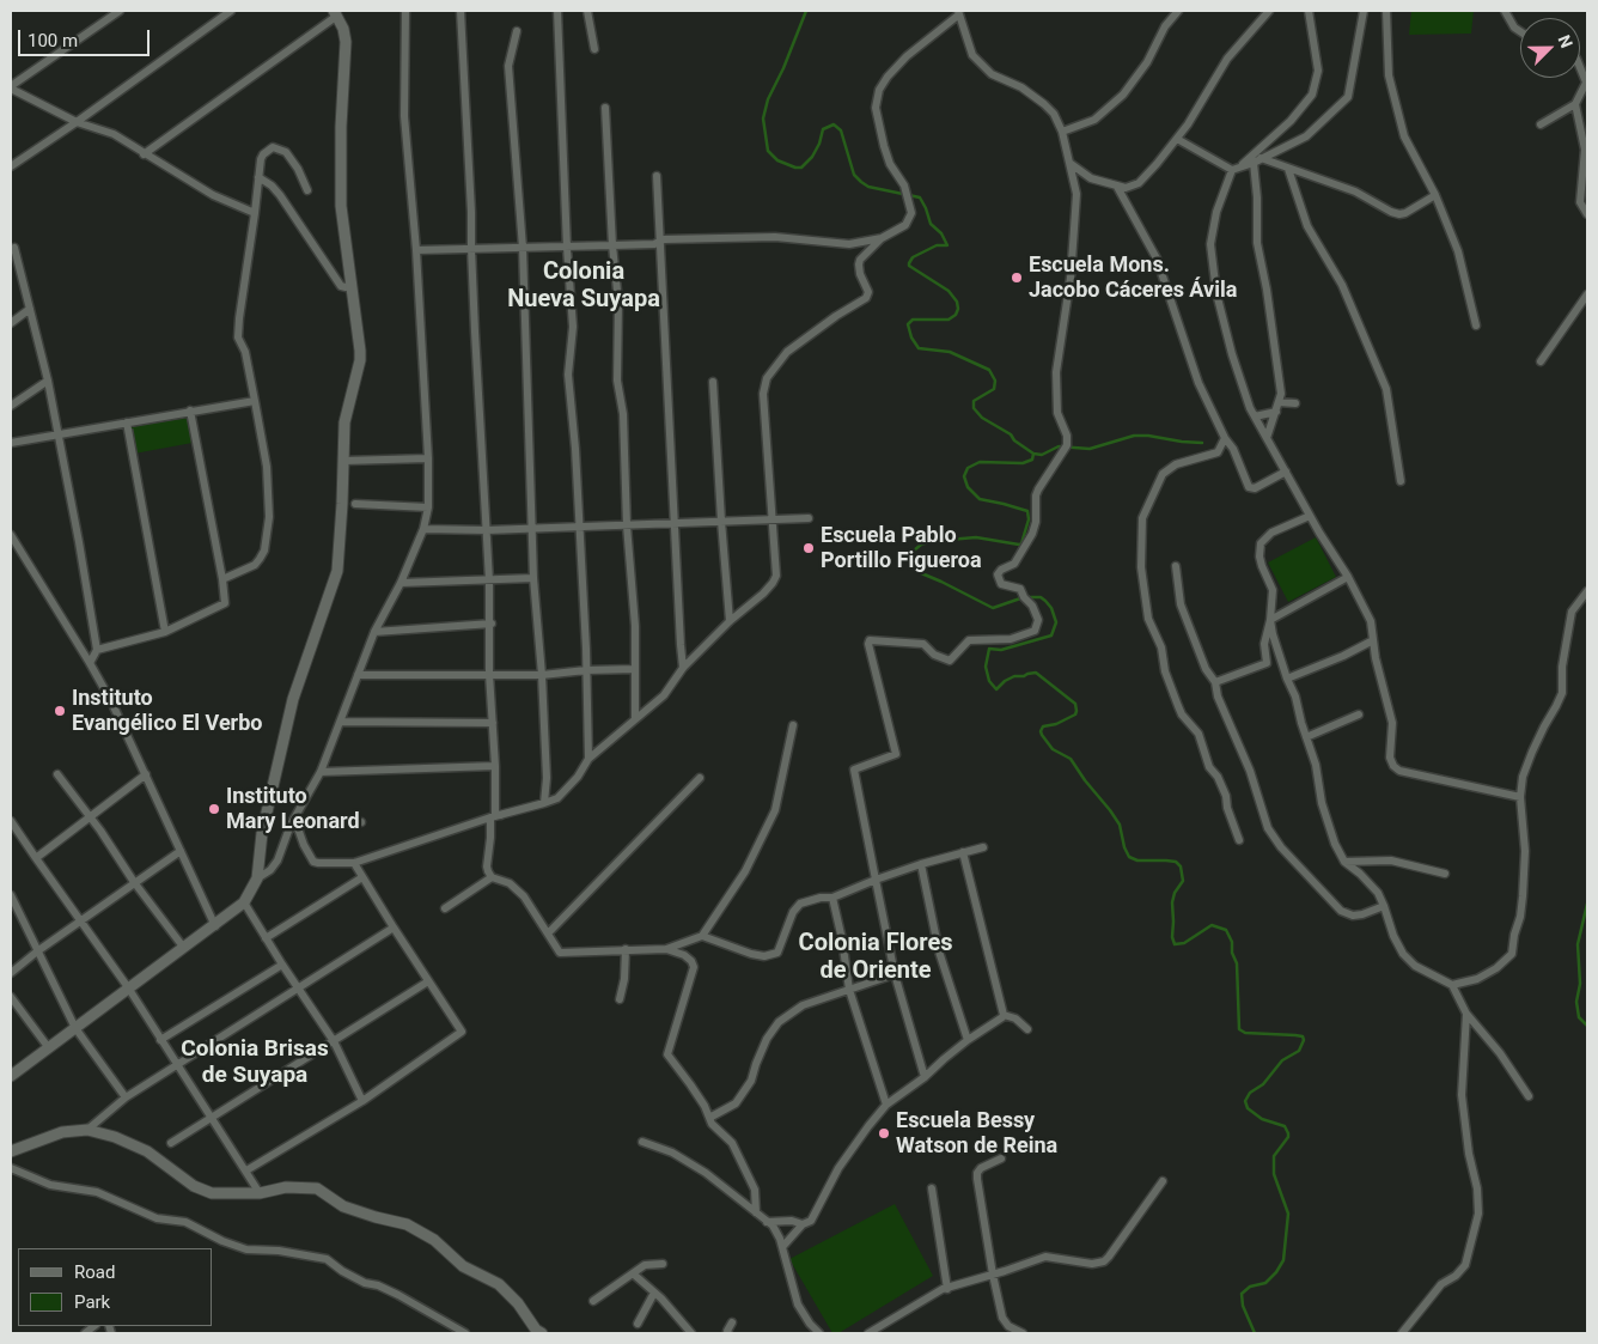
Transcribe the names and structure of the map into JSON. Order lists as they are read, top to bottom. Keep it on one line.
{"districts":["Colonia Nueva Suyapa","Colonia Flores de Oriente","Colonia Brisas de Suyapa"],"places":["Escuela Mons. Jacobo Cáceres Ávila","Escuela Pablo Portillo Figueroa","Instituto Evangélico El Verbo","Instituto Mary Leonard","Escuela Bessy Watson de Reina"],"legend":["Road","Park"],"scale_bar":"100 m","north":"top right"}
